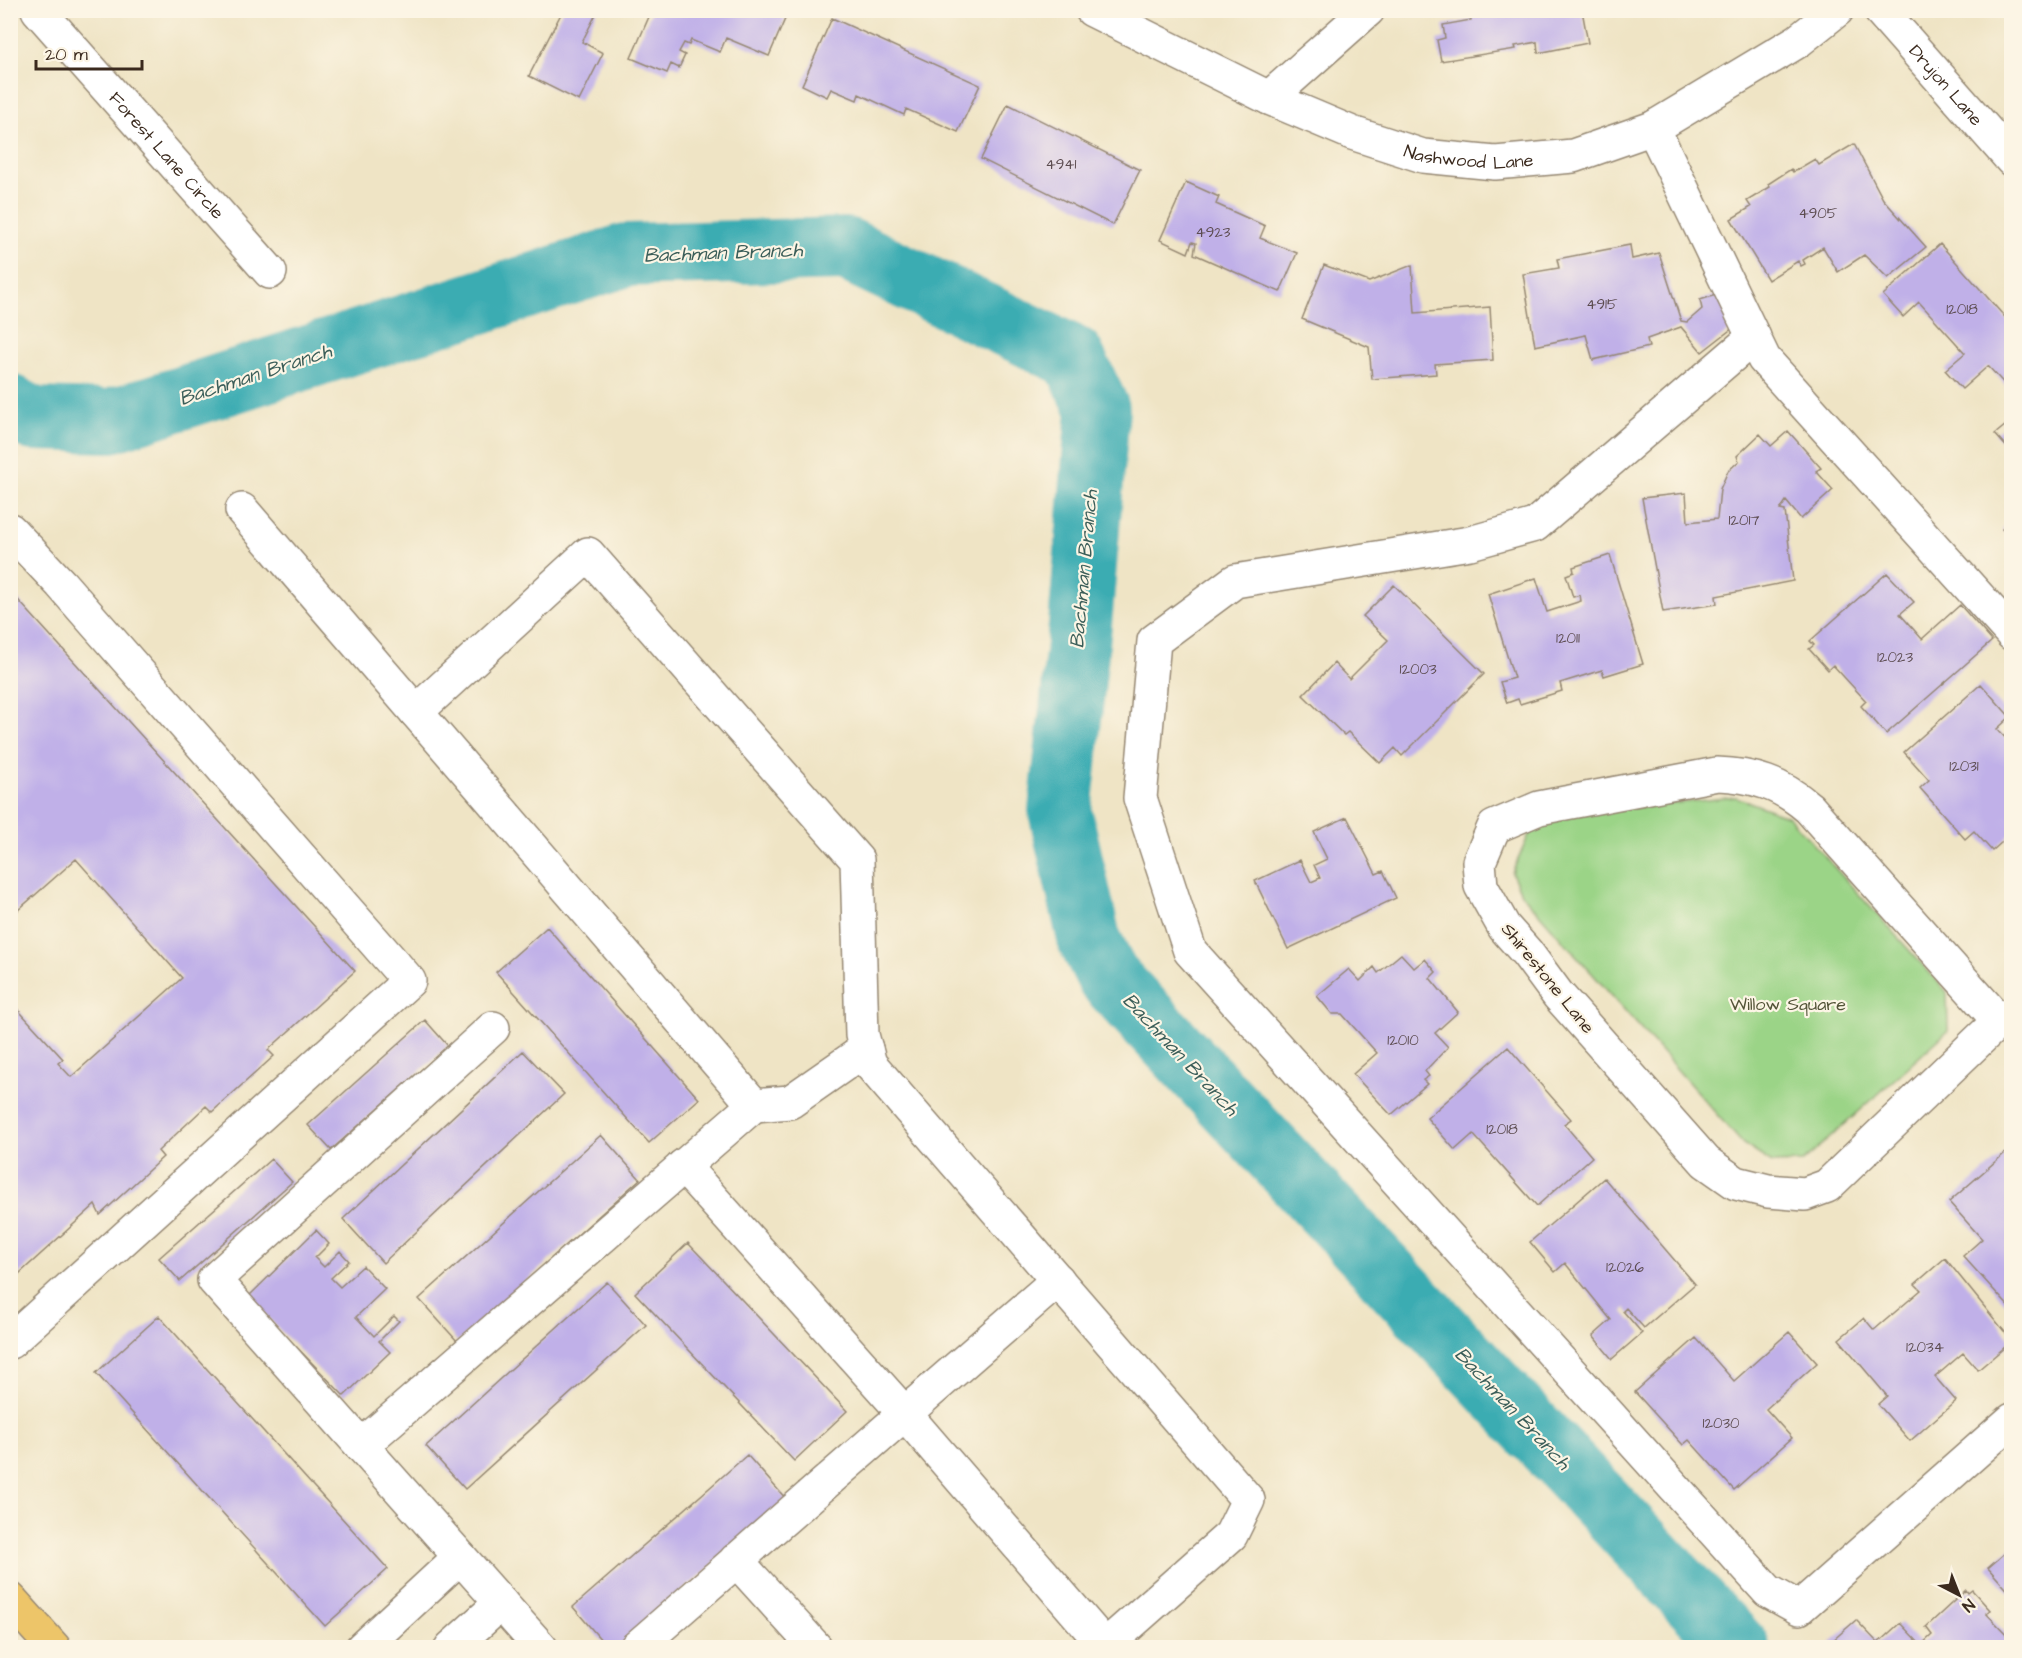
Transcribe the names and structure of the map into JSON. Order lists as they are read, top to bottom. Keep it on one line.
{"streets":{"street":["Drujon Lane","Nashwood Lane","Forest Lane Circle","Shirestone Lane"]},"water":["Bachman Branch"],"parks":["Willow Square"],"house_numbers":["4941","4905","4923","4915","12018","12017","12011","12023","12003","12031","12010","12018","12026","12034","12030"],"scale_bar":"20 m","north":"bottom right"}
